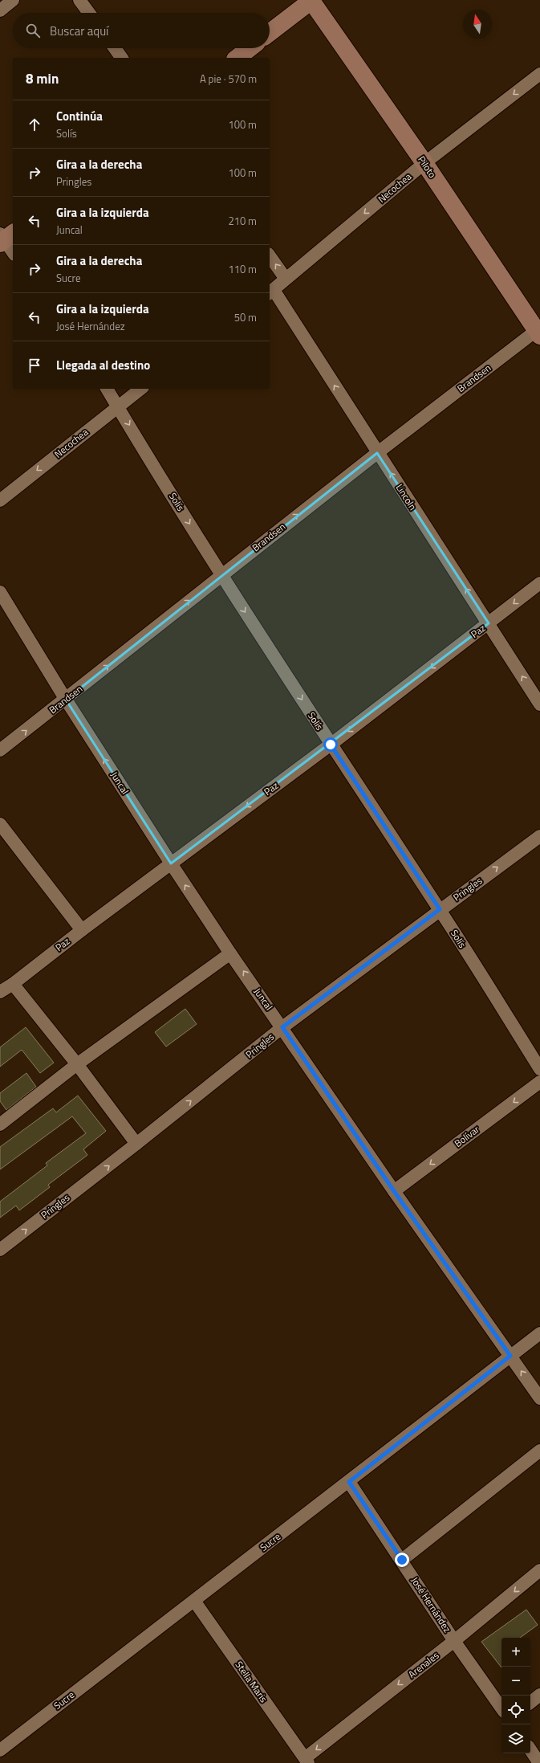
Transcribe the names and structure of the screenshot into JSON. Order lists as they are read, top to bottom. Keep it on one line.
{"streets":{"main road":["Piloto"],"street":["Necochea","Brandsen","Lincoln","Solís","Paz","Juncal","Pringles","Bolívar","Sucre","José Hernández","Arenales","Stella Maris"]},"crossings":[["Piloto","Necochea"],["Piloto","Brandsen"],["Necochea","Lincoln"],["Necochea","Solís"],["Brandsen","Lincoln"],["Brandsen","Solís"],["Brandsen","Juncal"],["Lincoln","Paz"],["Solís","Paz"],["Solís","Pringles"],["Paz","Juncal"],["Juncal","Pringles"],["Juncal","Bolívar"],["Juncal","Sucre"],["Sucre","José Hernández"],["Sucre","Stella Maris"],["José Hernández","Arenales"],["Arenales","Stella Maris"]],"one_way":["Necochea","Brandsen","Lincoln","Solís","Paz","Juncal","Bolívar"],"north":"top","page":{"search":"Buscar aquí","heading":["8 min","A pie · 570 m"],"list":[["Continúa","Solís","100 m"],["Gira a la derecha","Pringles","100 m"],["Gira a la izquierda","Juncal","210 m"],["Gira a la derecha","Sucre","110 m"],["Gira a la izquierda","José Hernández","50 m"],"Llegada al destino"],"map_buttons":["+","−"]}}
